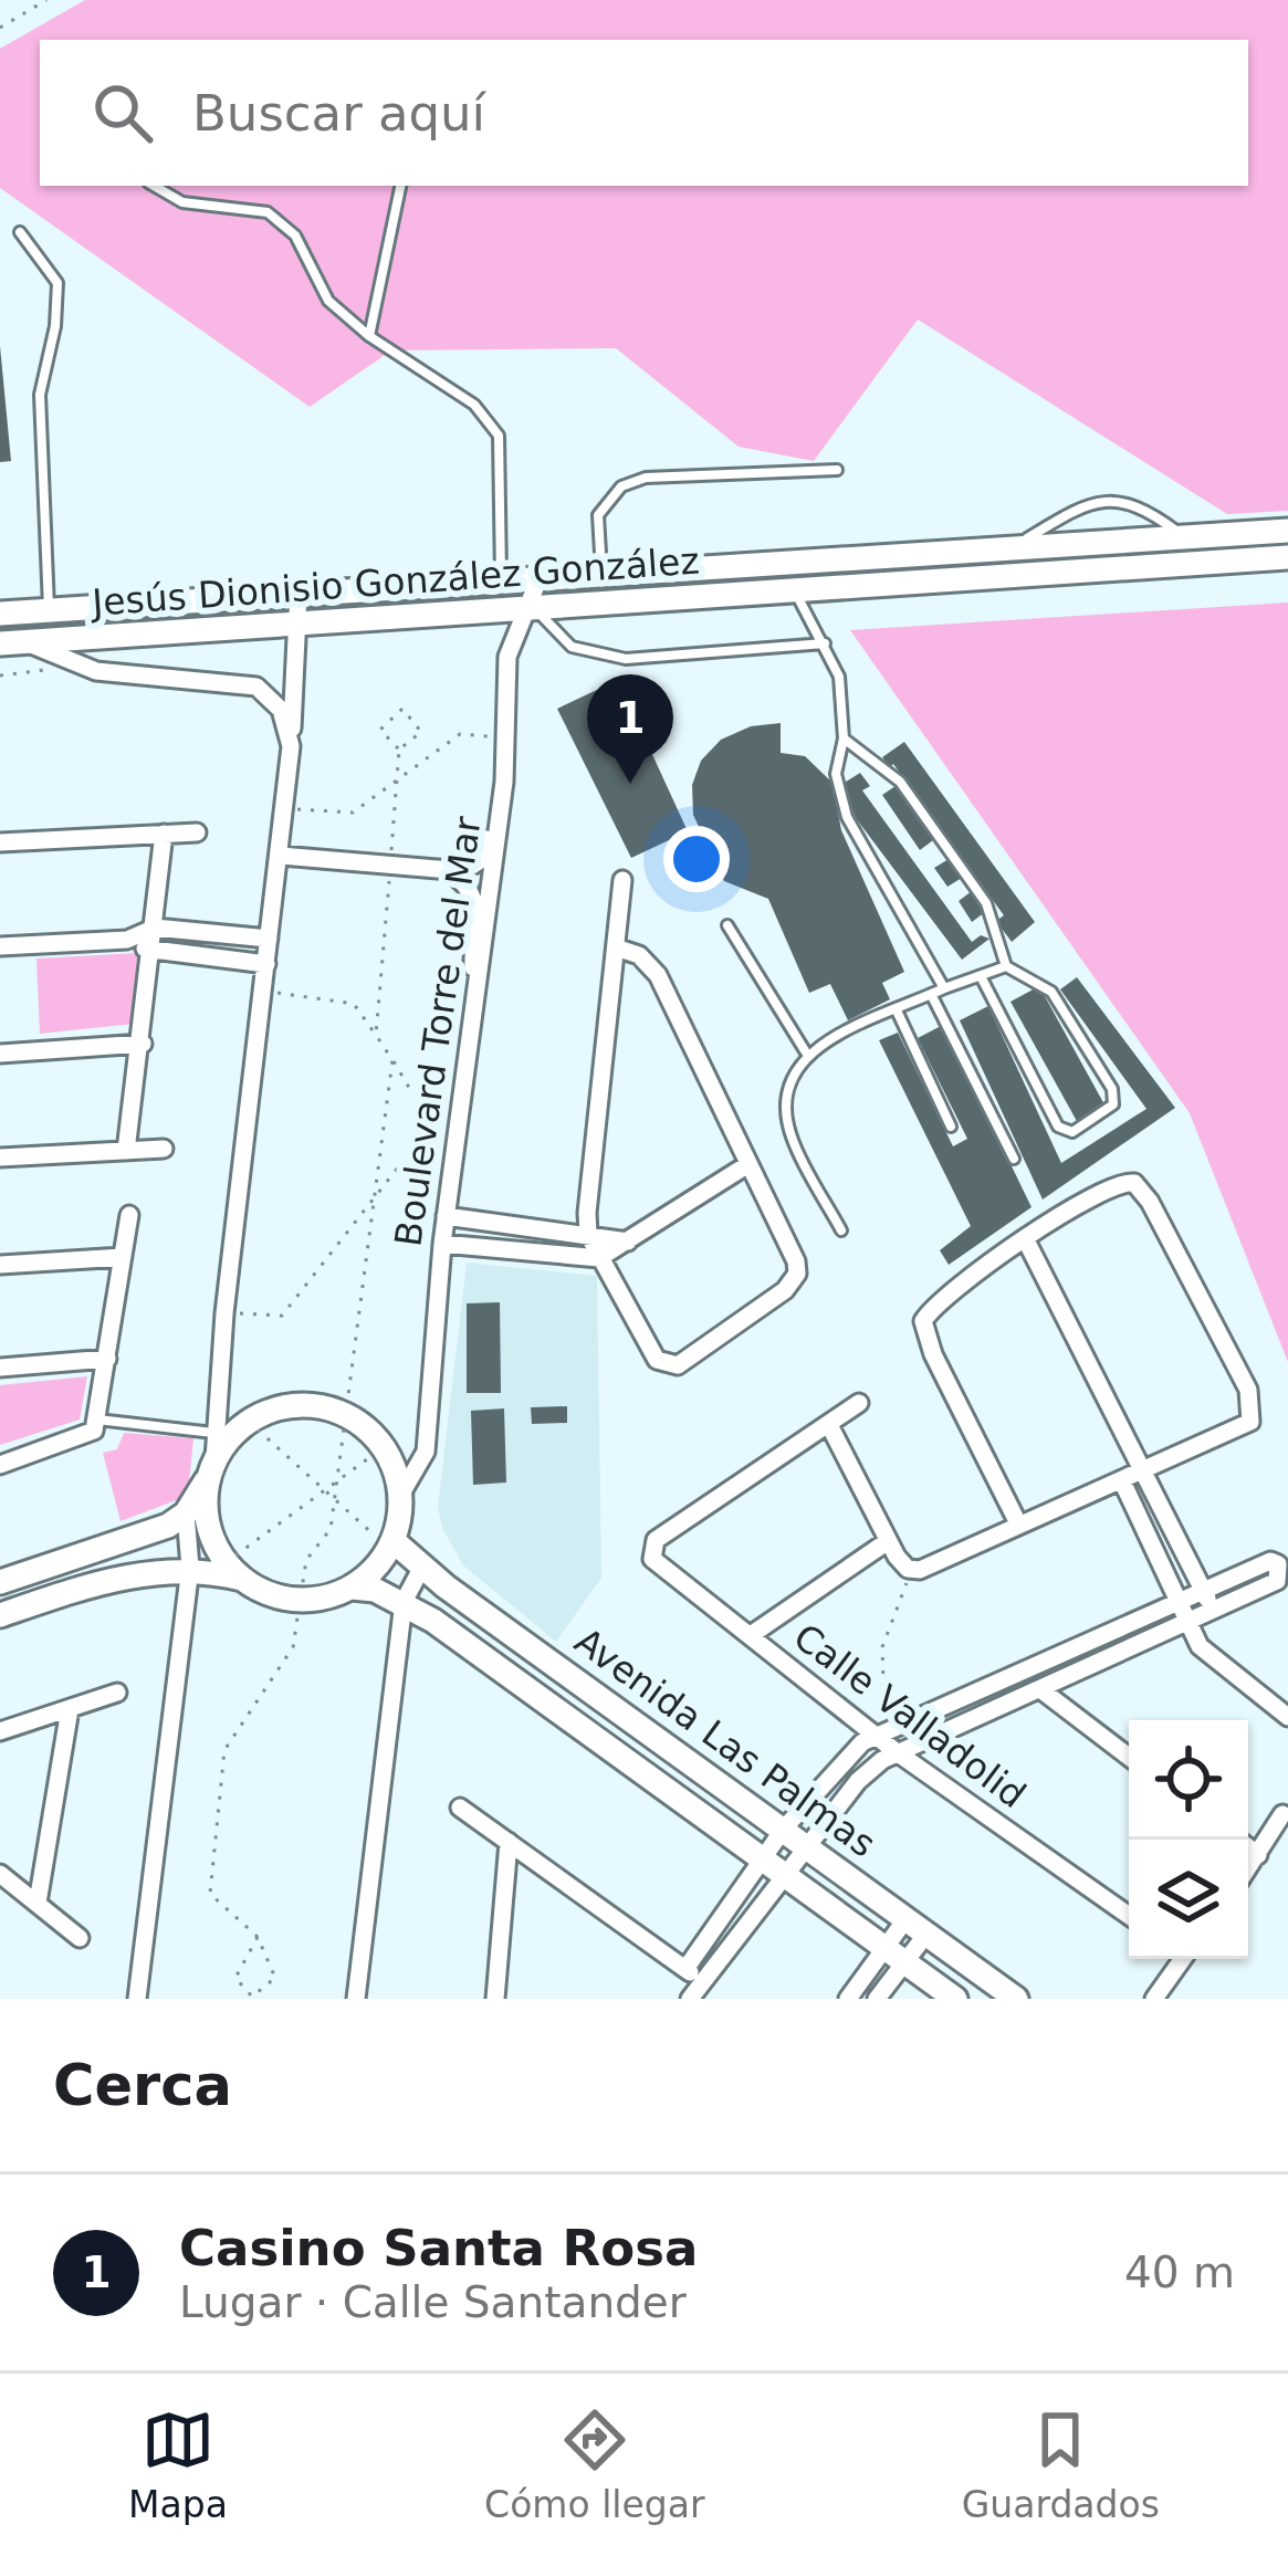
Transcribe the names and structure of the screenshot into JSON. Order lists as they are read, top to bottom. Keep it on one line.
{"streets":{"street":["Jesús Dionisio González González","Boulevard Torre del Mar","Calle Valladolid","Avenida Las Palmas"]},"crossings":[["Jesús Dionisio González González","Boulevard Torre del Mar"]],"page":{"search":"Buscar aquí","pins":"1","heading":"Cerca","list":[{"mark":"1","name":"Casino Santa Rosa","note":"Lugar · Calle Santander","value":"40 m"}],"nav":["Mapa","Cómo llegar","Guardados"]}}
